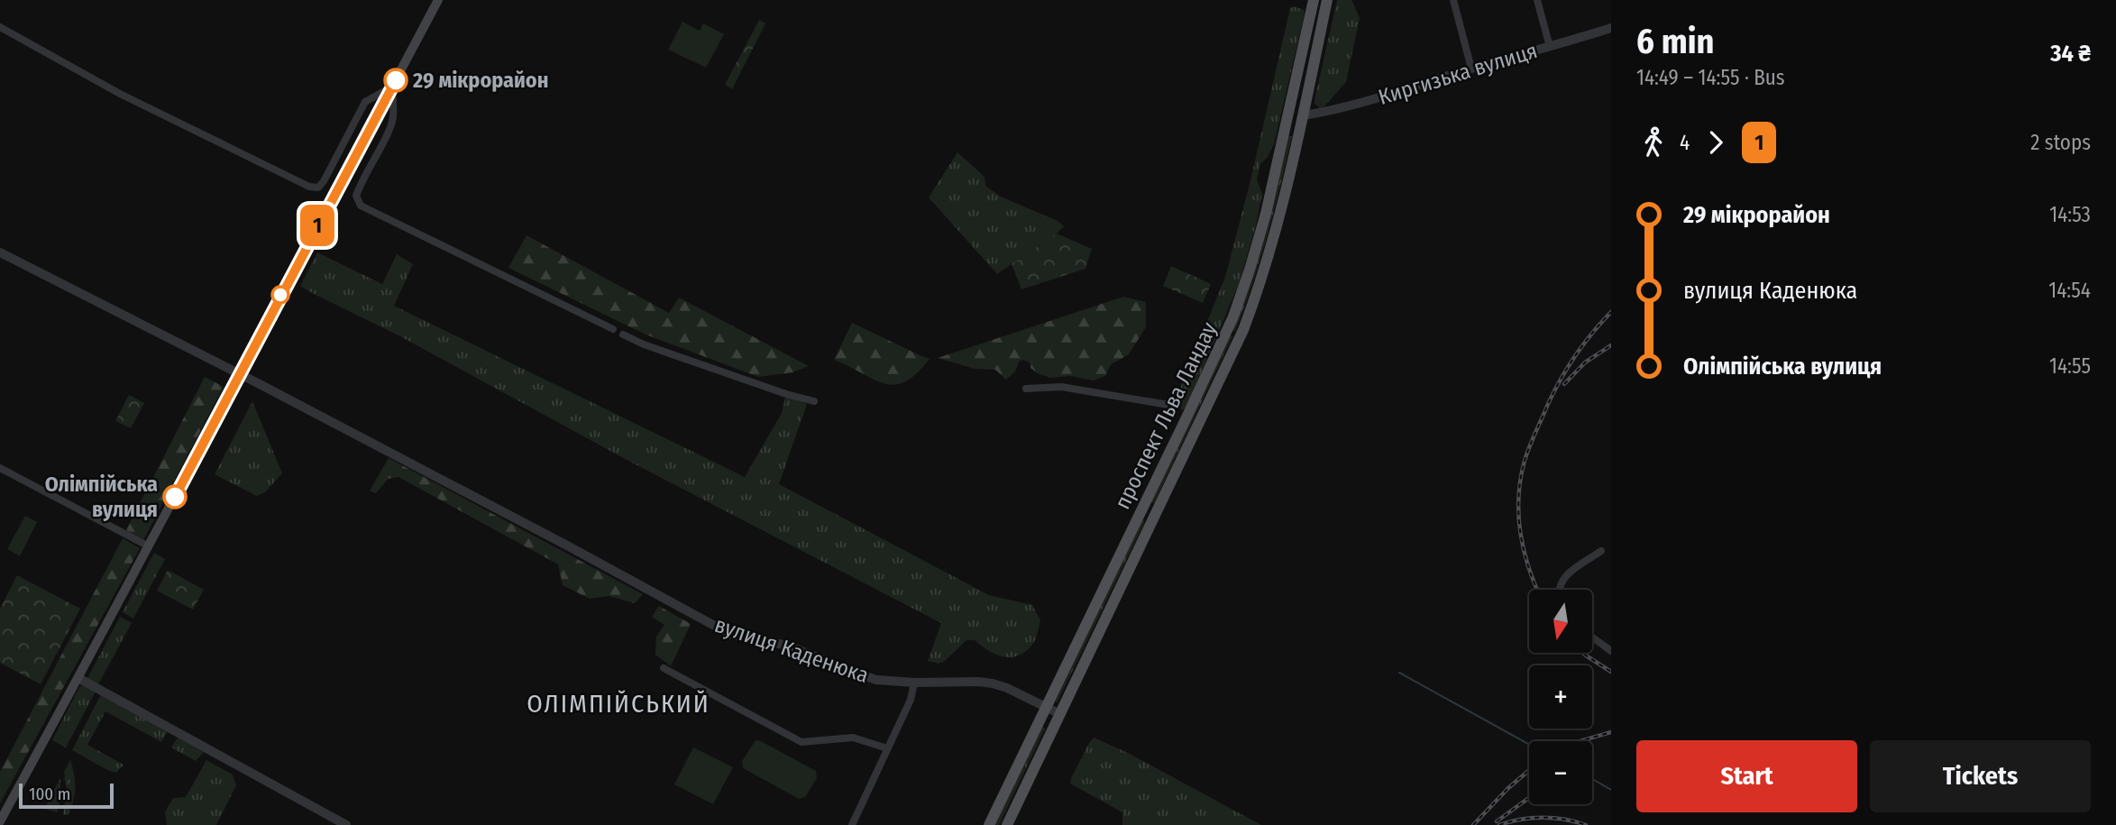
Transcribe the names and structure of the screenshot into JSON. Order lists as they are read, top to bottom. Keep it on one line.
{"streets":{"main road":["проспект Льва Ландау"],"street":["Киргизька вулиця","вулиця Каденюка"]},"crossings":[["Киргизька вулиця","проспект Льва Ландау"],["проспект Льва Ландау","вулиця Каденюка"]],"districts":["ОЛІМПІЙСЬКИЙ"],"places":["29 мікрорайон","Олімпійська вулиця"],"lines":["bus line 1"],"scale_bar":"100 m","north":"bottom","page":{"on_map":"1","heading":["6 min","14:49 – 14:55 · Bus","34 ₴"],"legs":["4","1","2 stops"],"list":[{"name":"29 мікрорайон","value":"14:53"},{"name":"вулиця Каденюка","value":"14:54"},{"name":"Олімпійська вулиця","value":"14:55"}],"map_buttons":["+","−"],"buttons":["Start","Tickets"],"scale":"100 m"}}
